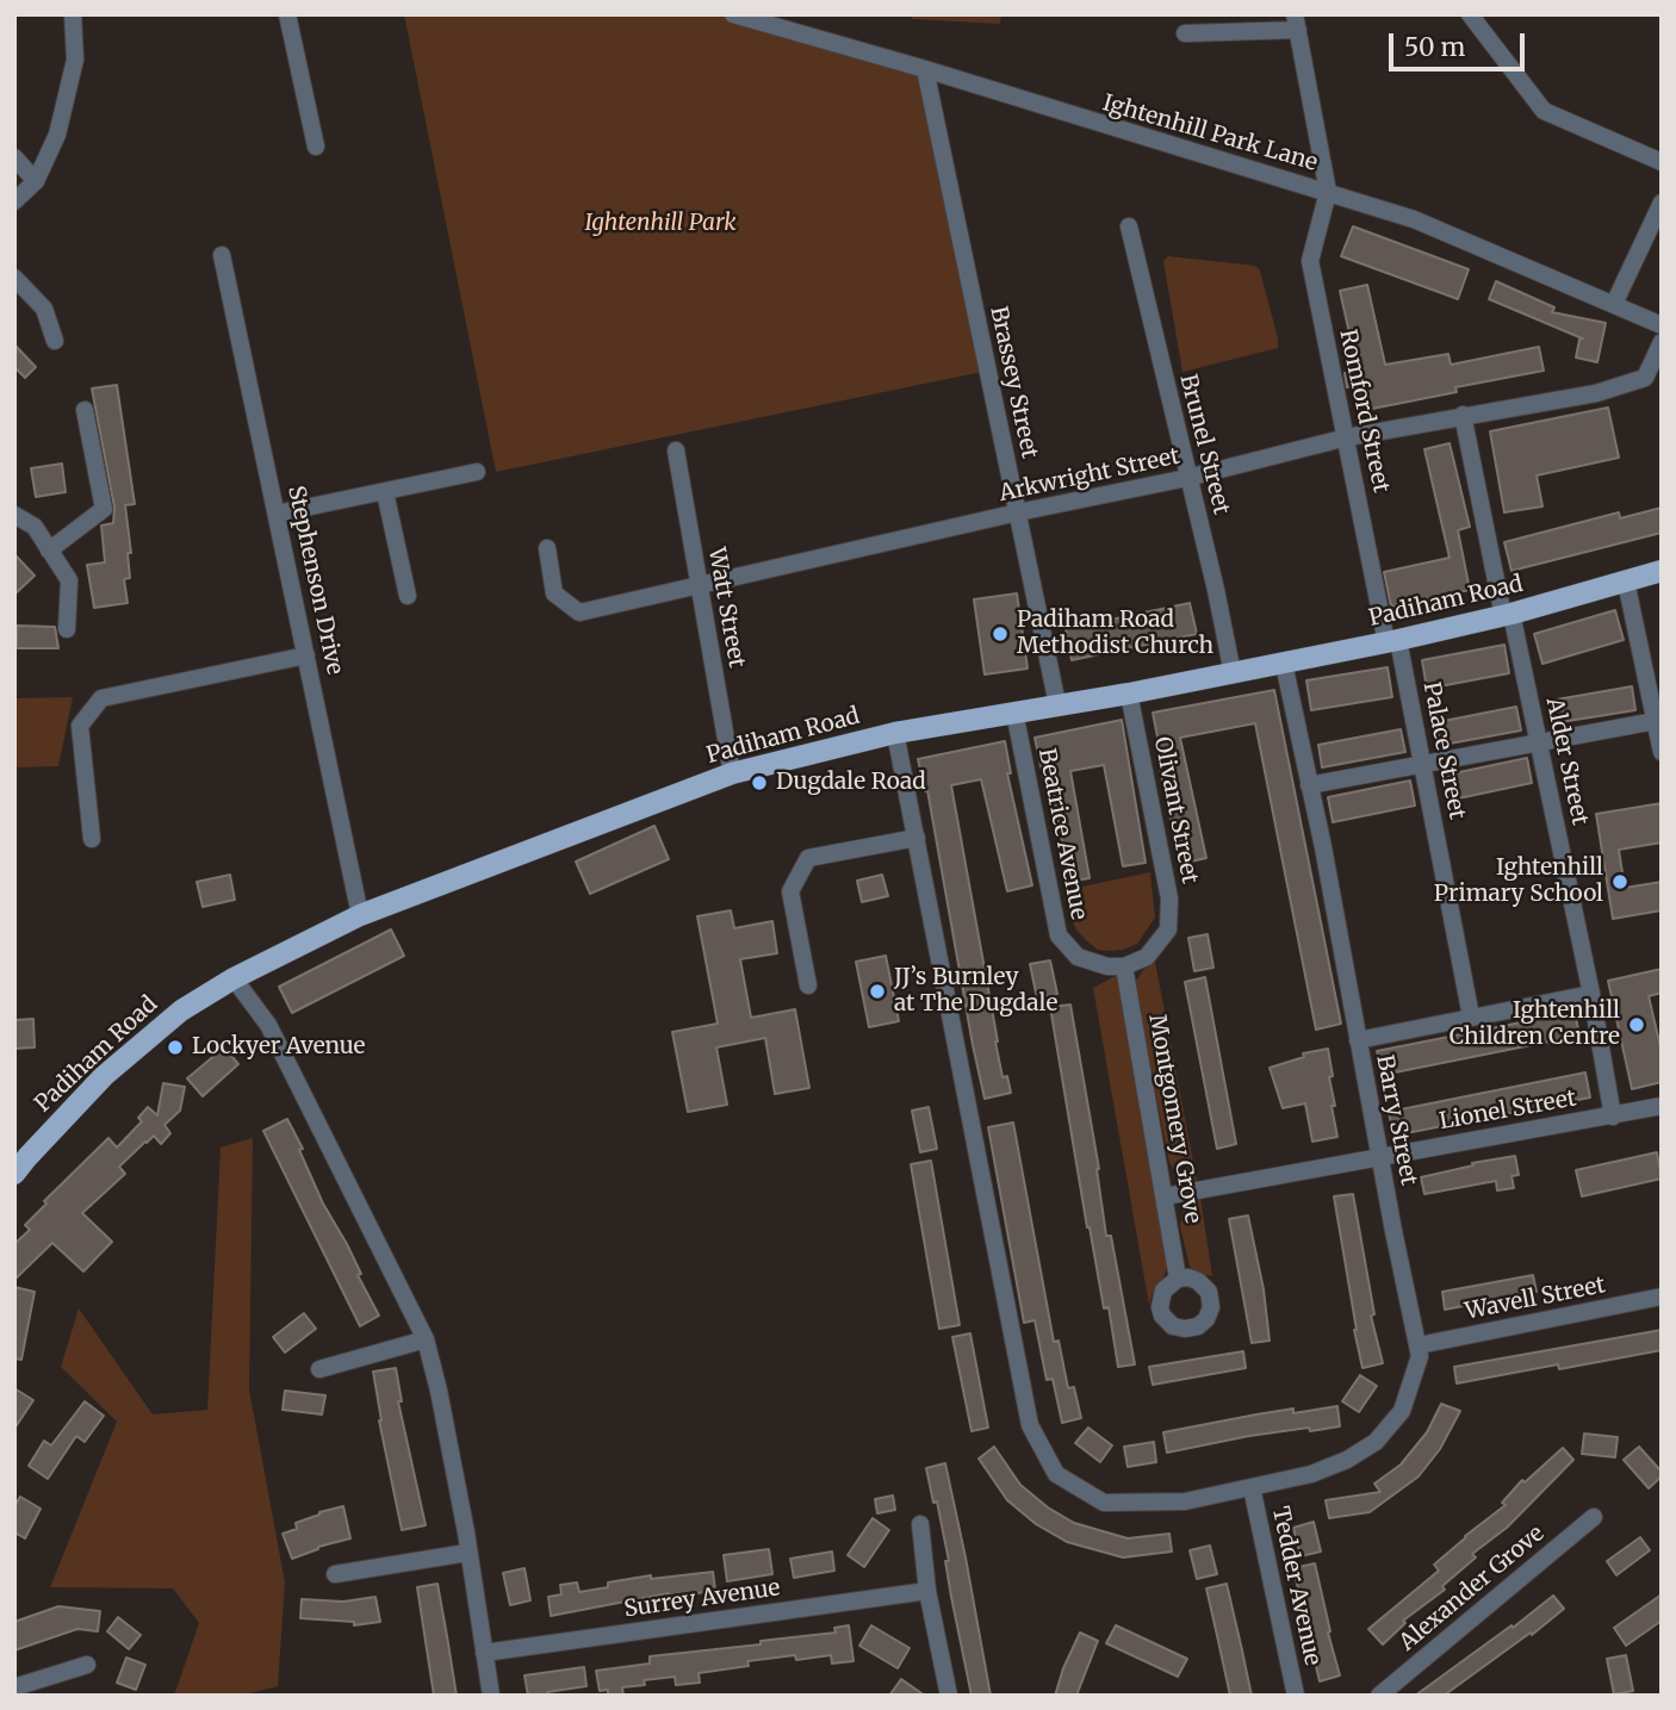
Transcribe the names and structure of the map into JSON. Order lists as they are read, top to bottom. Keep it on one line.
{"streets":{"main road":["Padiham Road"],"street":["Ightenhill Park Lane","Brassey Street","Romford Street","Brunel Street","Arkwright Street","Stephenson Drive","Watt Street","Palace Street","Alder Street","Olivant Street","Beatrice Avenue","Lionel Street","Montgomery Grove","Barry Street","Wavell Street","Tedder Avenue","Alexander Grove","Surrey Avenue"]},"crossings":[["Ightenhill Park Lane","Brassey Street"],["Ightenhill Park Lane","Romford Street"],["Brassey Street","Arkwright Street"],["Brassey Street","Padiham Road"],["Romford Street","Arkwright Street"],["Romford Street","Padiham Road"],["Romford Street","Palace Street"],["Brunel Street","Arkwright Street"],["Brunel Street","Padiham Road"],["Arkwright Street","Watt Street"],["Arkwright Street","Alder Street"],["Stephenson Drive","Padiham Road"],["Padiham Road","Watt Street"],["Padiham Road","Palace Street"],["Padiham Road","Alder Street"],["Padiham Road","Olivant Street"],["Padiham Road","Beatrice Avenue"],["Padiham Road","Barry Street"],["Alder Street","Lionel Street"],["Olivant Street","Beatrice Avenue"],["Olivant Street","Montgomery Grove"],["Beatrice Avenue","Montgomery Grove"],["Lionel Street","Montgomery Grove"],["Lionel Street","Barry Street"],["Barry Street","Wavell Street"],["Barry Street","Tedder Avenue"]],"parks":["Ightenhill Park"],"places":["Padiham Road Methodist Church","Dugdale Road","Ightenhill Primary School","JJ’s Burnley at The Dugdale","Ightenhill Children Centre","Lockyer Avenue"],"scale_bar":"50 m"}
